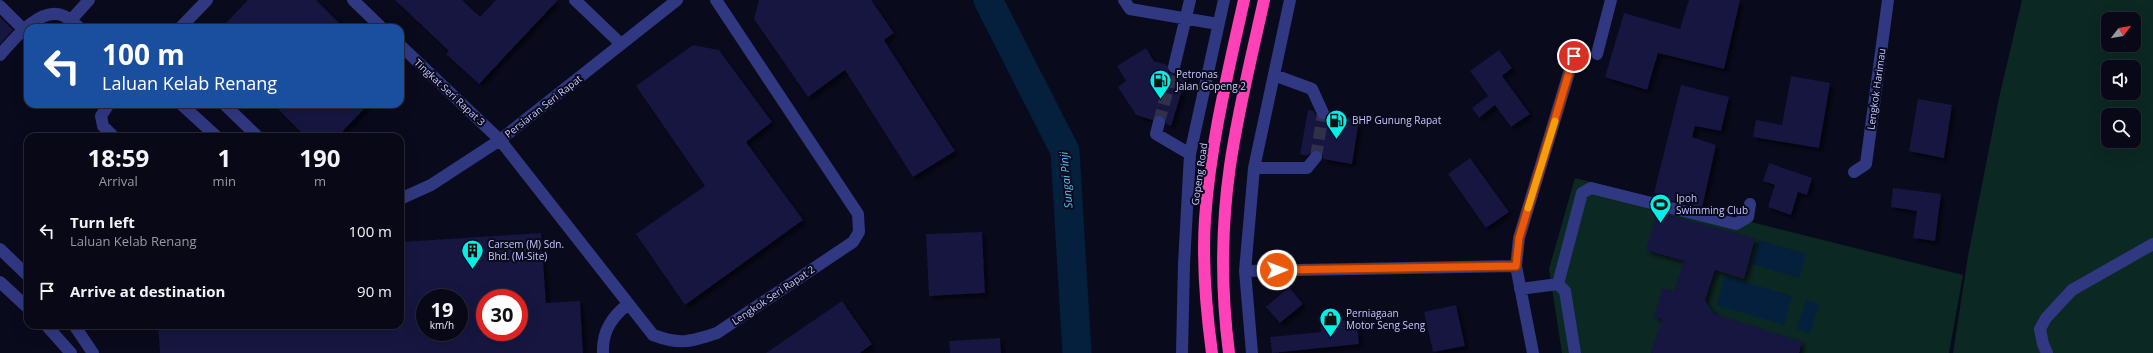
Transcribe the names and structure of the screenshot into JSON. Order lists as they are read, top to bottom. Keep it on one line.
{"streets":{"highway":["Gopeng Road"],"street":["Lengkok Harimau","Tingkat Seri Rapat 3","Persiaran Seri Rapat","Lengkok Seri Rapat 2"]},"crossings":[["Tingkat Seri Rapat 3","Persiaran Seri Rapat"],["Tingkat Seri Rapat 3","Lengkok Seri Rapat 2"],["Persiaran Seri Rapat","Lengkok Seri Rapat 2"]],"water":["Sungai Pinji"],"places":{"fuel station":["Petronas Jalan Gopeng 2","BHP Gunung Rapat"],"sports":["Ipoh Swimming Club"],"building":["Carsem (M) Sdn. Bhd. (M-Site)"],"shop":["Perniagaan Motor Seng Seng"]},"north":"top right","page":{"turn":["100 m","Laluan Kelab Renang"],"eta":["18:59","Arrival","1","min","190","m"],"list":[{"name":"Turn left","note":"Laluan Kelab Renang","value":"100 m"},{"name":"Arrive at destination","value":"90 m"}],"speed":"19 km/h","limit":"30"}}
